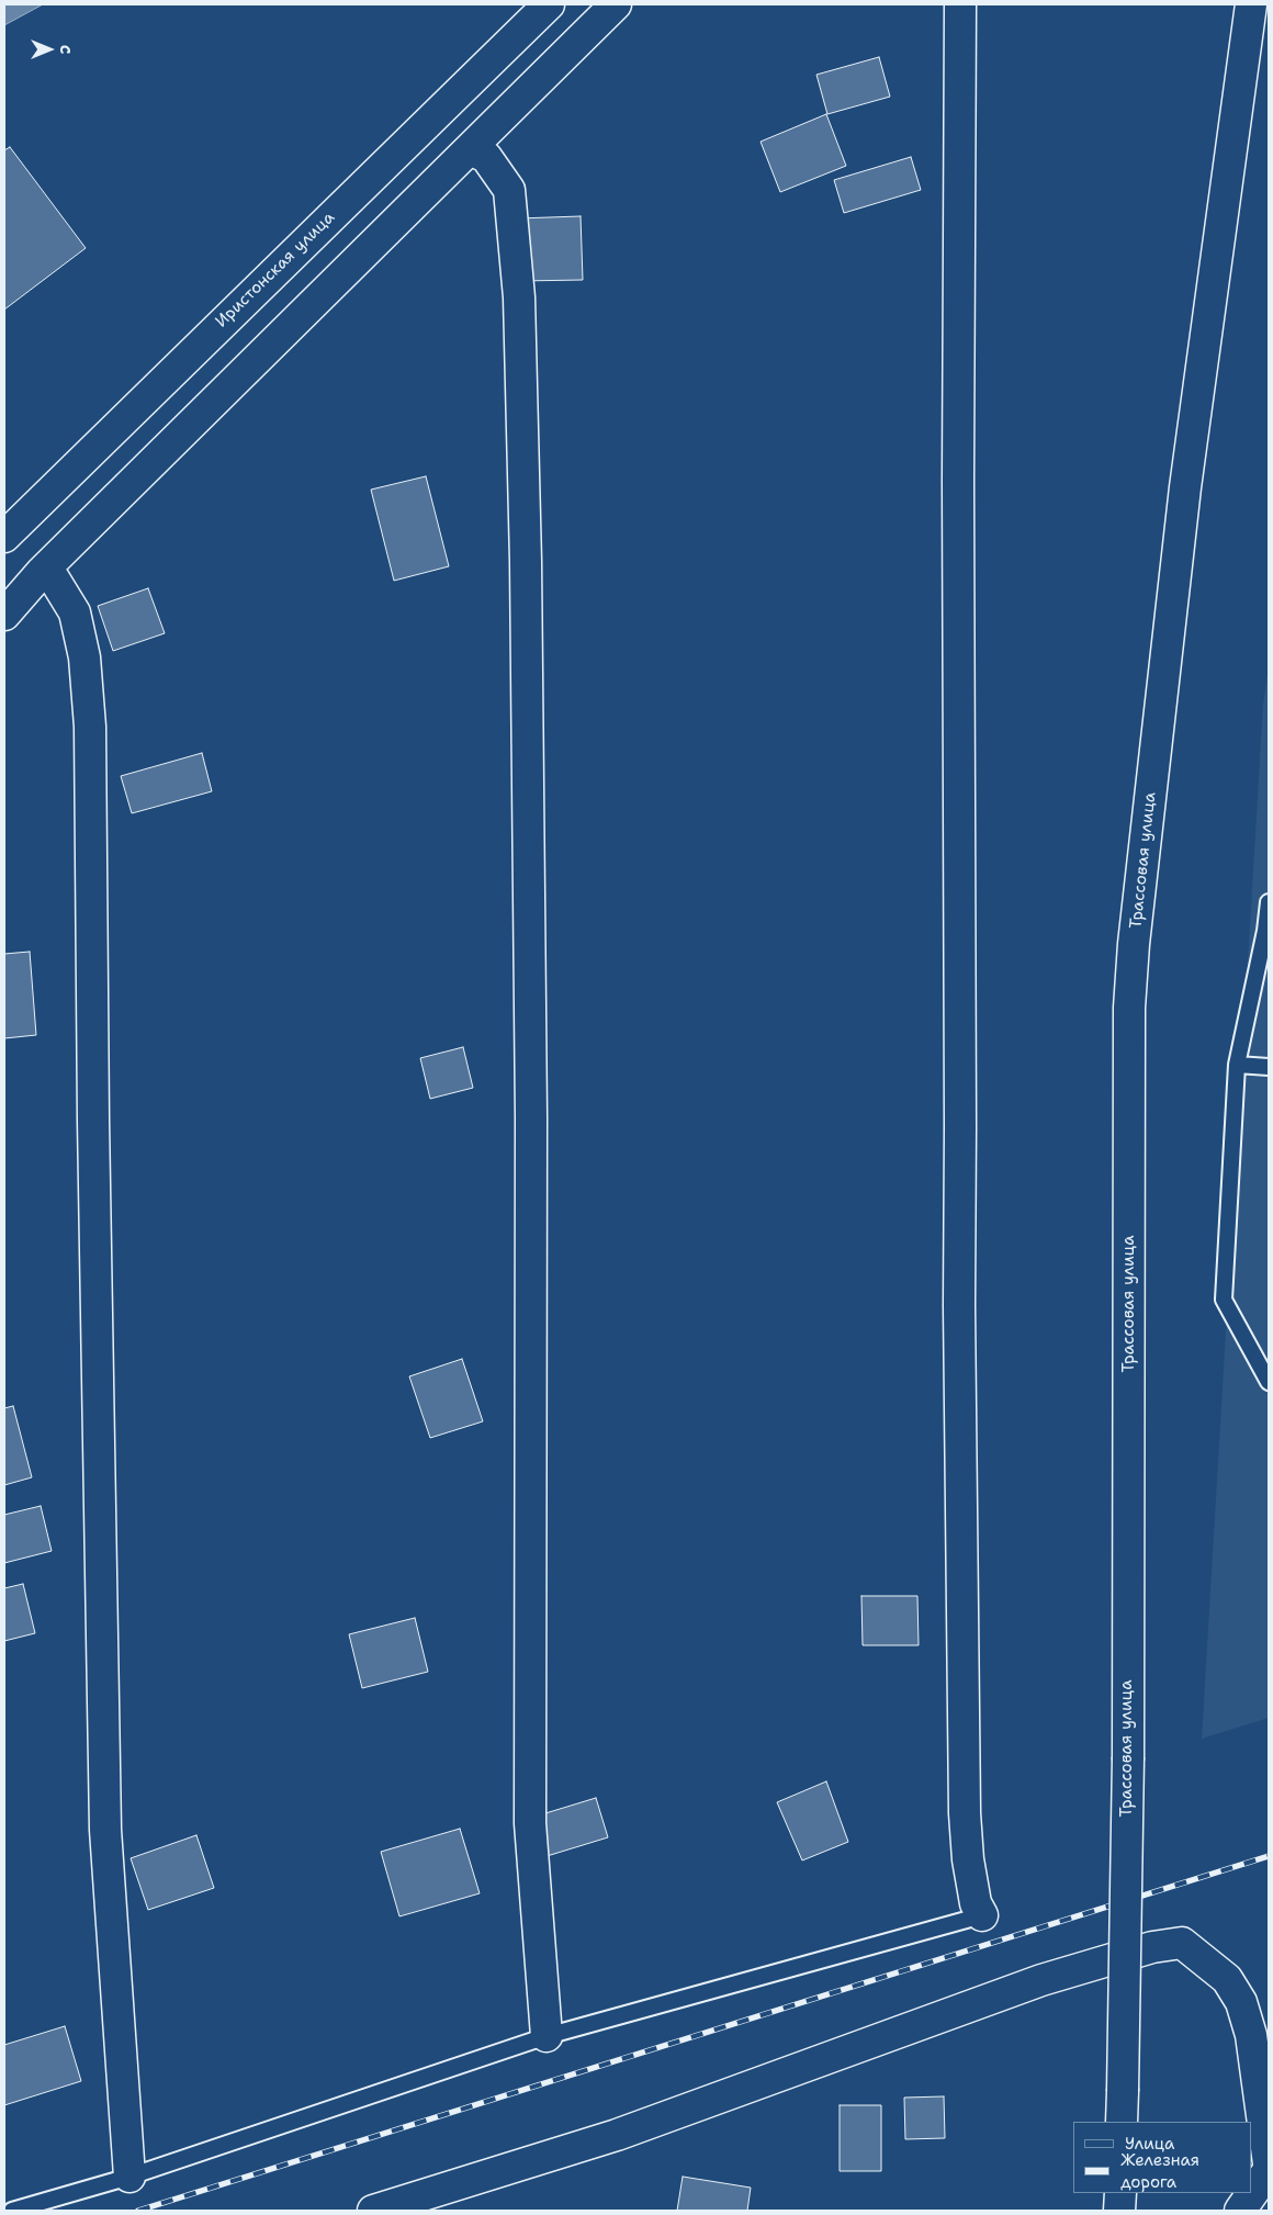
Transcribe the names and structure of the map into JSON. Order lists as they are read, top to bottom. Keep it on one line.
{"streets":{"street":["Иристонская улица","Трассовая улица"]},"legend":["Улица","Железная дорога"],"north":"right"}
